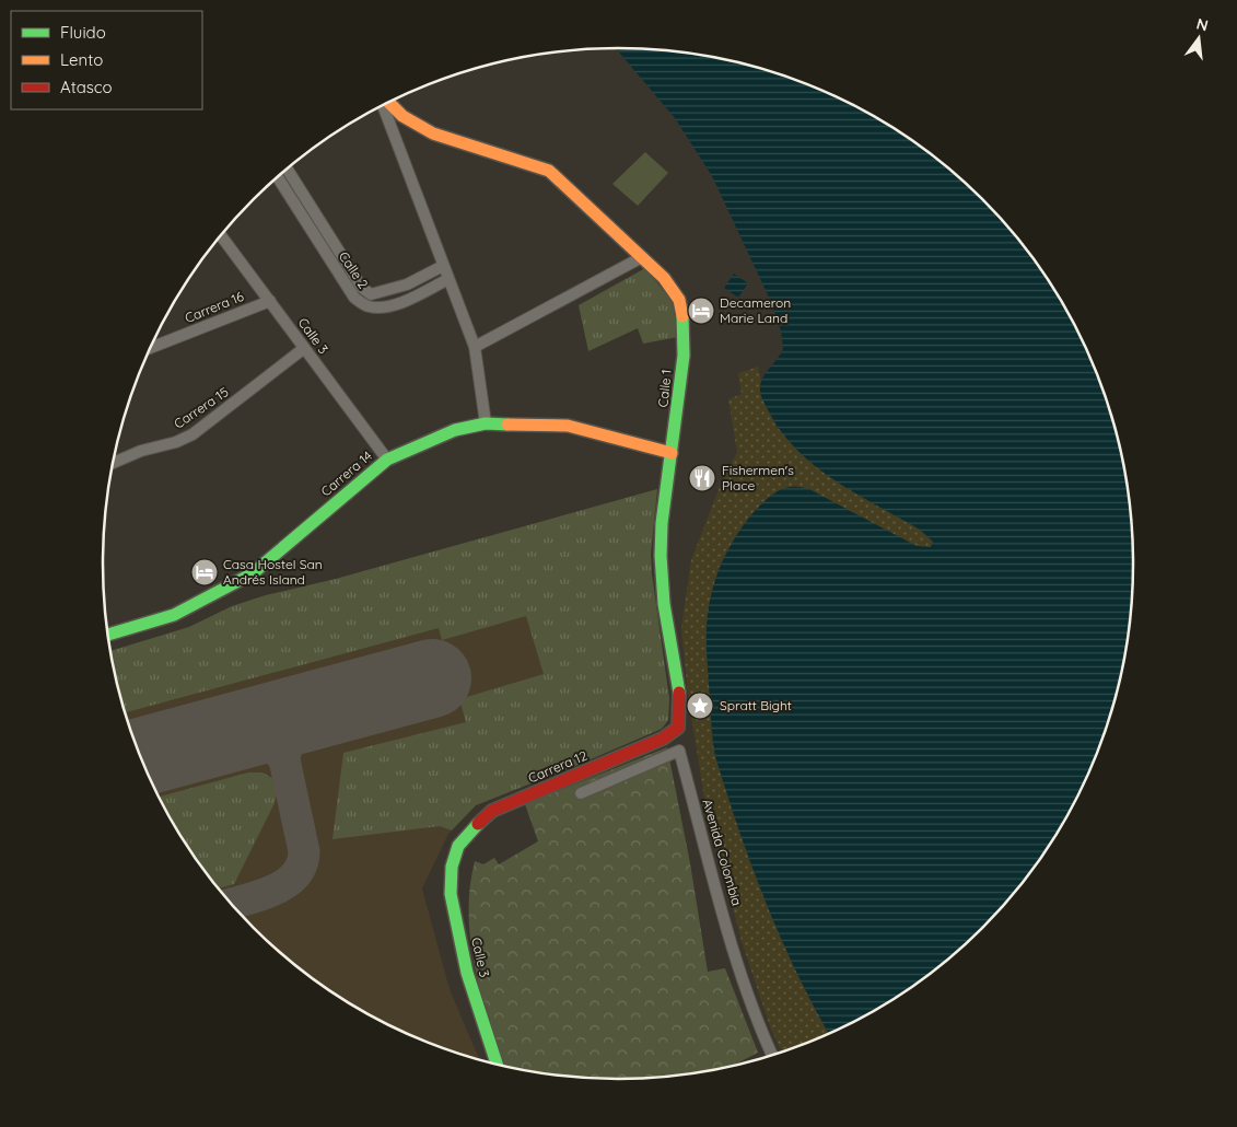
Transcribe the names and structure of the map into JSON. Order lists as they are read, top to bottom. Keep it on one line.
{"streets":{"main road":["Calle 3","Calle 1","Carrera 14","Carrera 12"],"street":["Calle 2","Carrera 16","Carrera 15","Avenida Colombia"]},"crossings":[["Carrera 16","Calle 3"],["Calle 3","Carrera 15"],["Calle 3","Carrera 14"],["Calle 3","Carrera 12"],["Calle 1","Carrera 14"],["Calle 1","Carrera 12"]],"places":{"hotel":["Decameron Marie Land","Casa Hostel San Andrés Island"],"restaurant":["Fishermen's Place"],"place":["Spratt Bight"]},"legend":["Fluido","Lento","Atasco"],"north":"top"}
